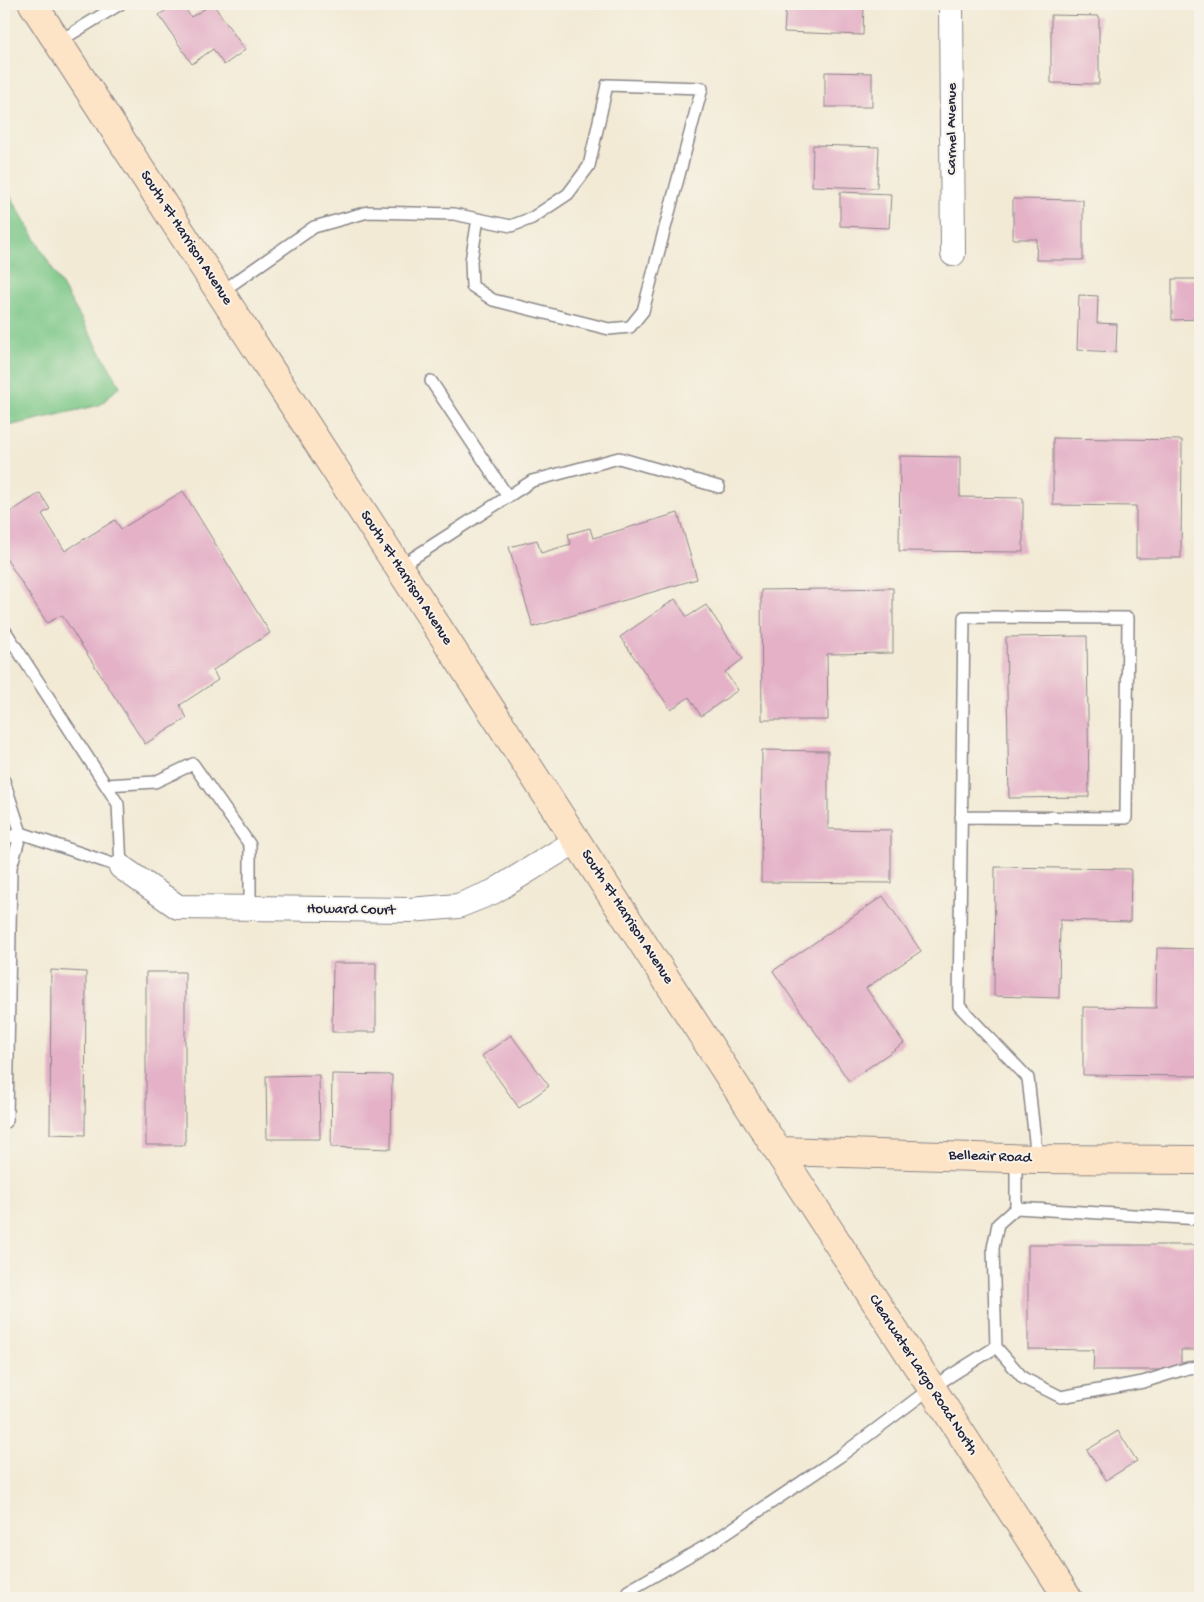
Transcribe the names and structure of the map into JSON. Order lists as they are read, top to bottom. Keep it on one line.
{"streets":{"main road":["South Ft Harrison Avenue","Belleair Road","Clearwater Largo Road North"],"street":["Carmel Avenue","Howard Court"]},"crossings":[["South Ft Harrison Avenue","Howard Court"],["South Ft Harrison Avenue","Belleair Road"],["South Ft Harrison Avenue","Clearwater Largo Road North"],["Belleair Road","Clearwater Largo Road North"]]}
